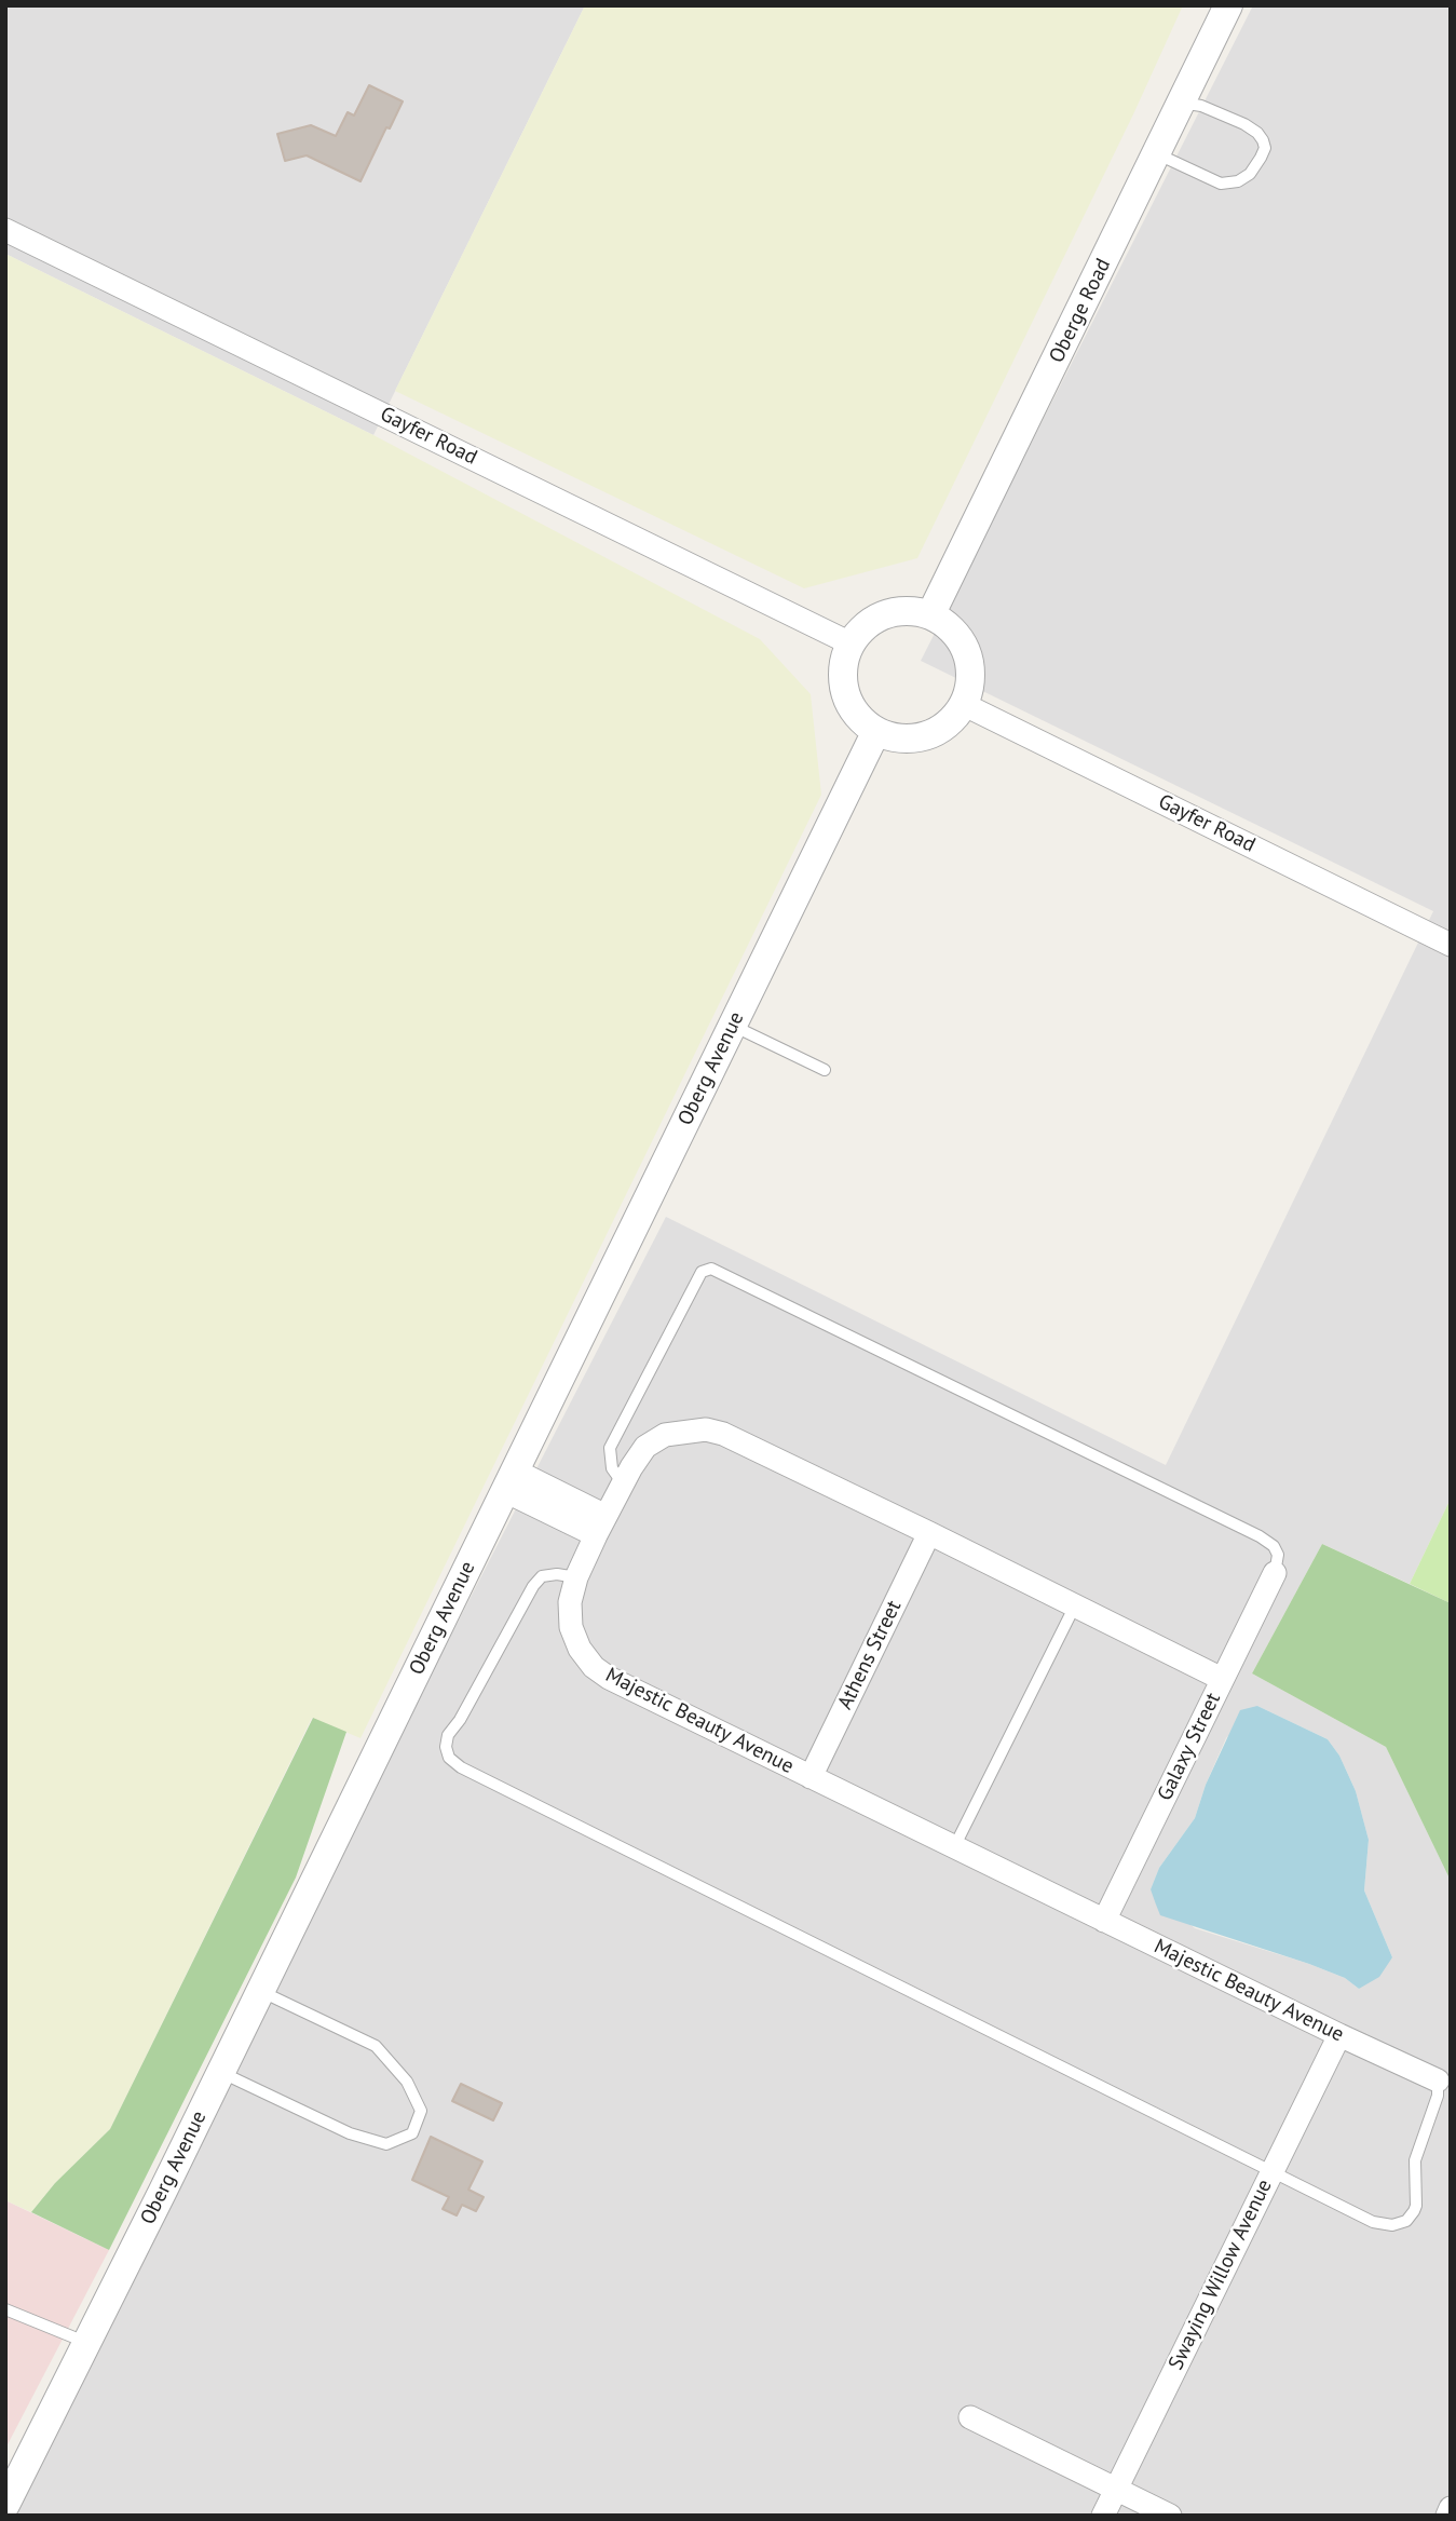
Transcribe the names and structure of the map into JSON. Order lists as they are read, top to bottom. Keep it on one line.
{"streets":{"street":["Oberge Road","Gayfer Road","Oberg Avenue","Athens Street","Majestic Beauty Avenue","Galaxy Street","Swaying Willow Avenue"]},"crossings":[["Oberge Road","Gayfer Road"],["Oberge Road","Oberg Avenue"],["Gayfer Road","Oberg Avenue"],["Athens Street","Majestic Beauty Avenue"],["Majestic Beauty Avenue","Galaxy Street"],["Majestic Beauty Avenue","Swaying Willow Avenue"]]}
